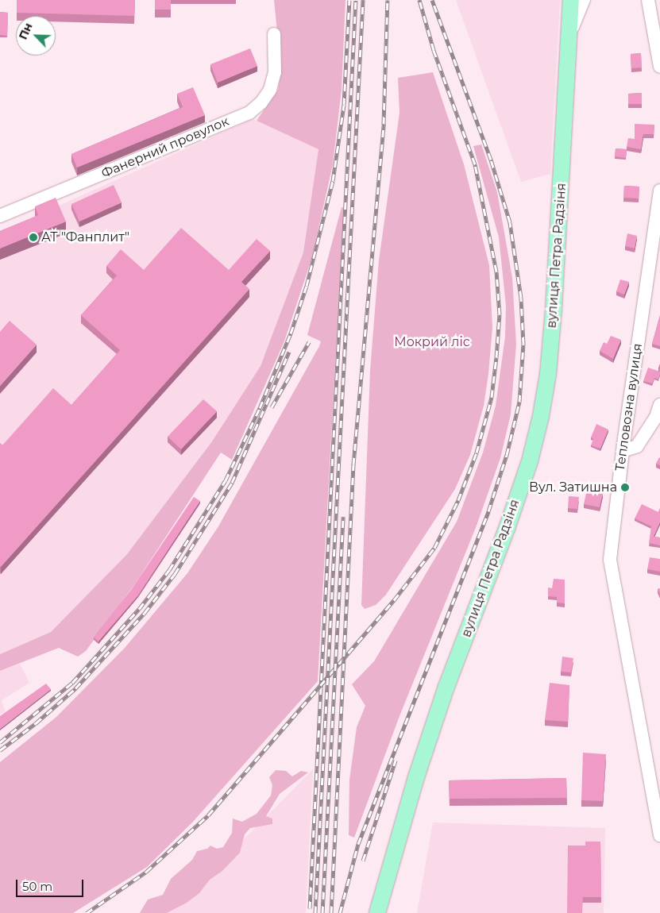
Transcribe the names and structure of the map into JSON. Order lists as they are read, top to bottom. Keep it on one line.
{"streets":{"main road":["вулиця Петра Радзіня"],"street":["Фанерний провулок","Тепловозна вулиця"]},"parks":["Мокрий ліс"],"places":["АТ \"Фанплит\"","Вул. Затишна"],"scale_bar":"50 m","north":"top left"}
